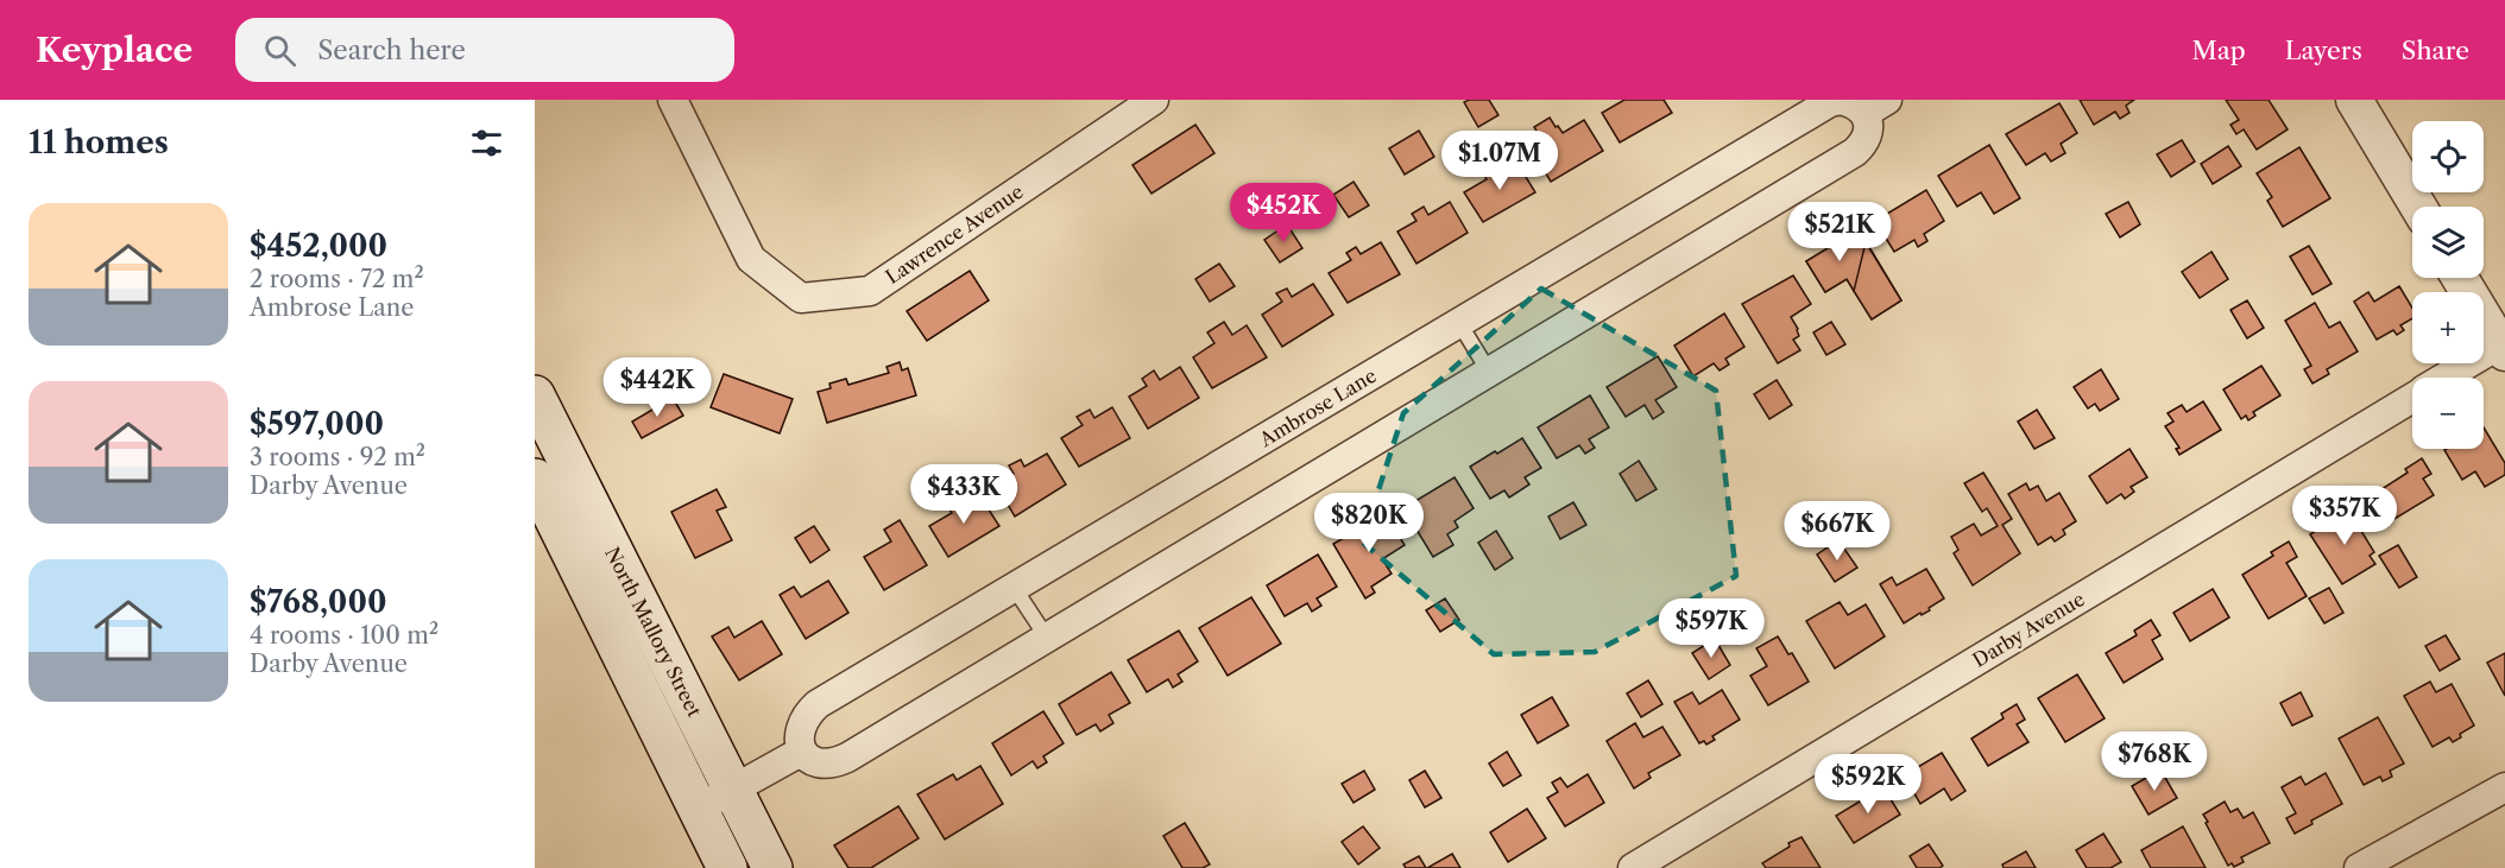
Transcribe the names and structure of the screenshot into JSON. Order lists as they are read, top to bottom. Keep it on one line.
{"streets":{"main road":["North Mallory Street"],"street":["Lawrence Avenue","Ambrose Lane","Darby Avenue"]},"page":{"header":"Keyplace","search":"Search here","nav":["Map","Layers","Share"],"heading":"11 homes","map_buttons":["+","−"],"price":["$1.07M","$452K","$521K","$442K","$433K","$357K","$820K","$667K","$597K","$768K","$592K"],"list":[{"name":"$452,000","note":"2 rooms · 72 m² · Ambrose Lane"},{"name":"$597,000","note":"3 rooms · 92 m² · Darby Avenue"},{"name":"$768,000","note":"4 rooms · 100 m² · Darby Avenue"}]}}
